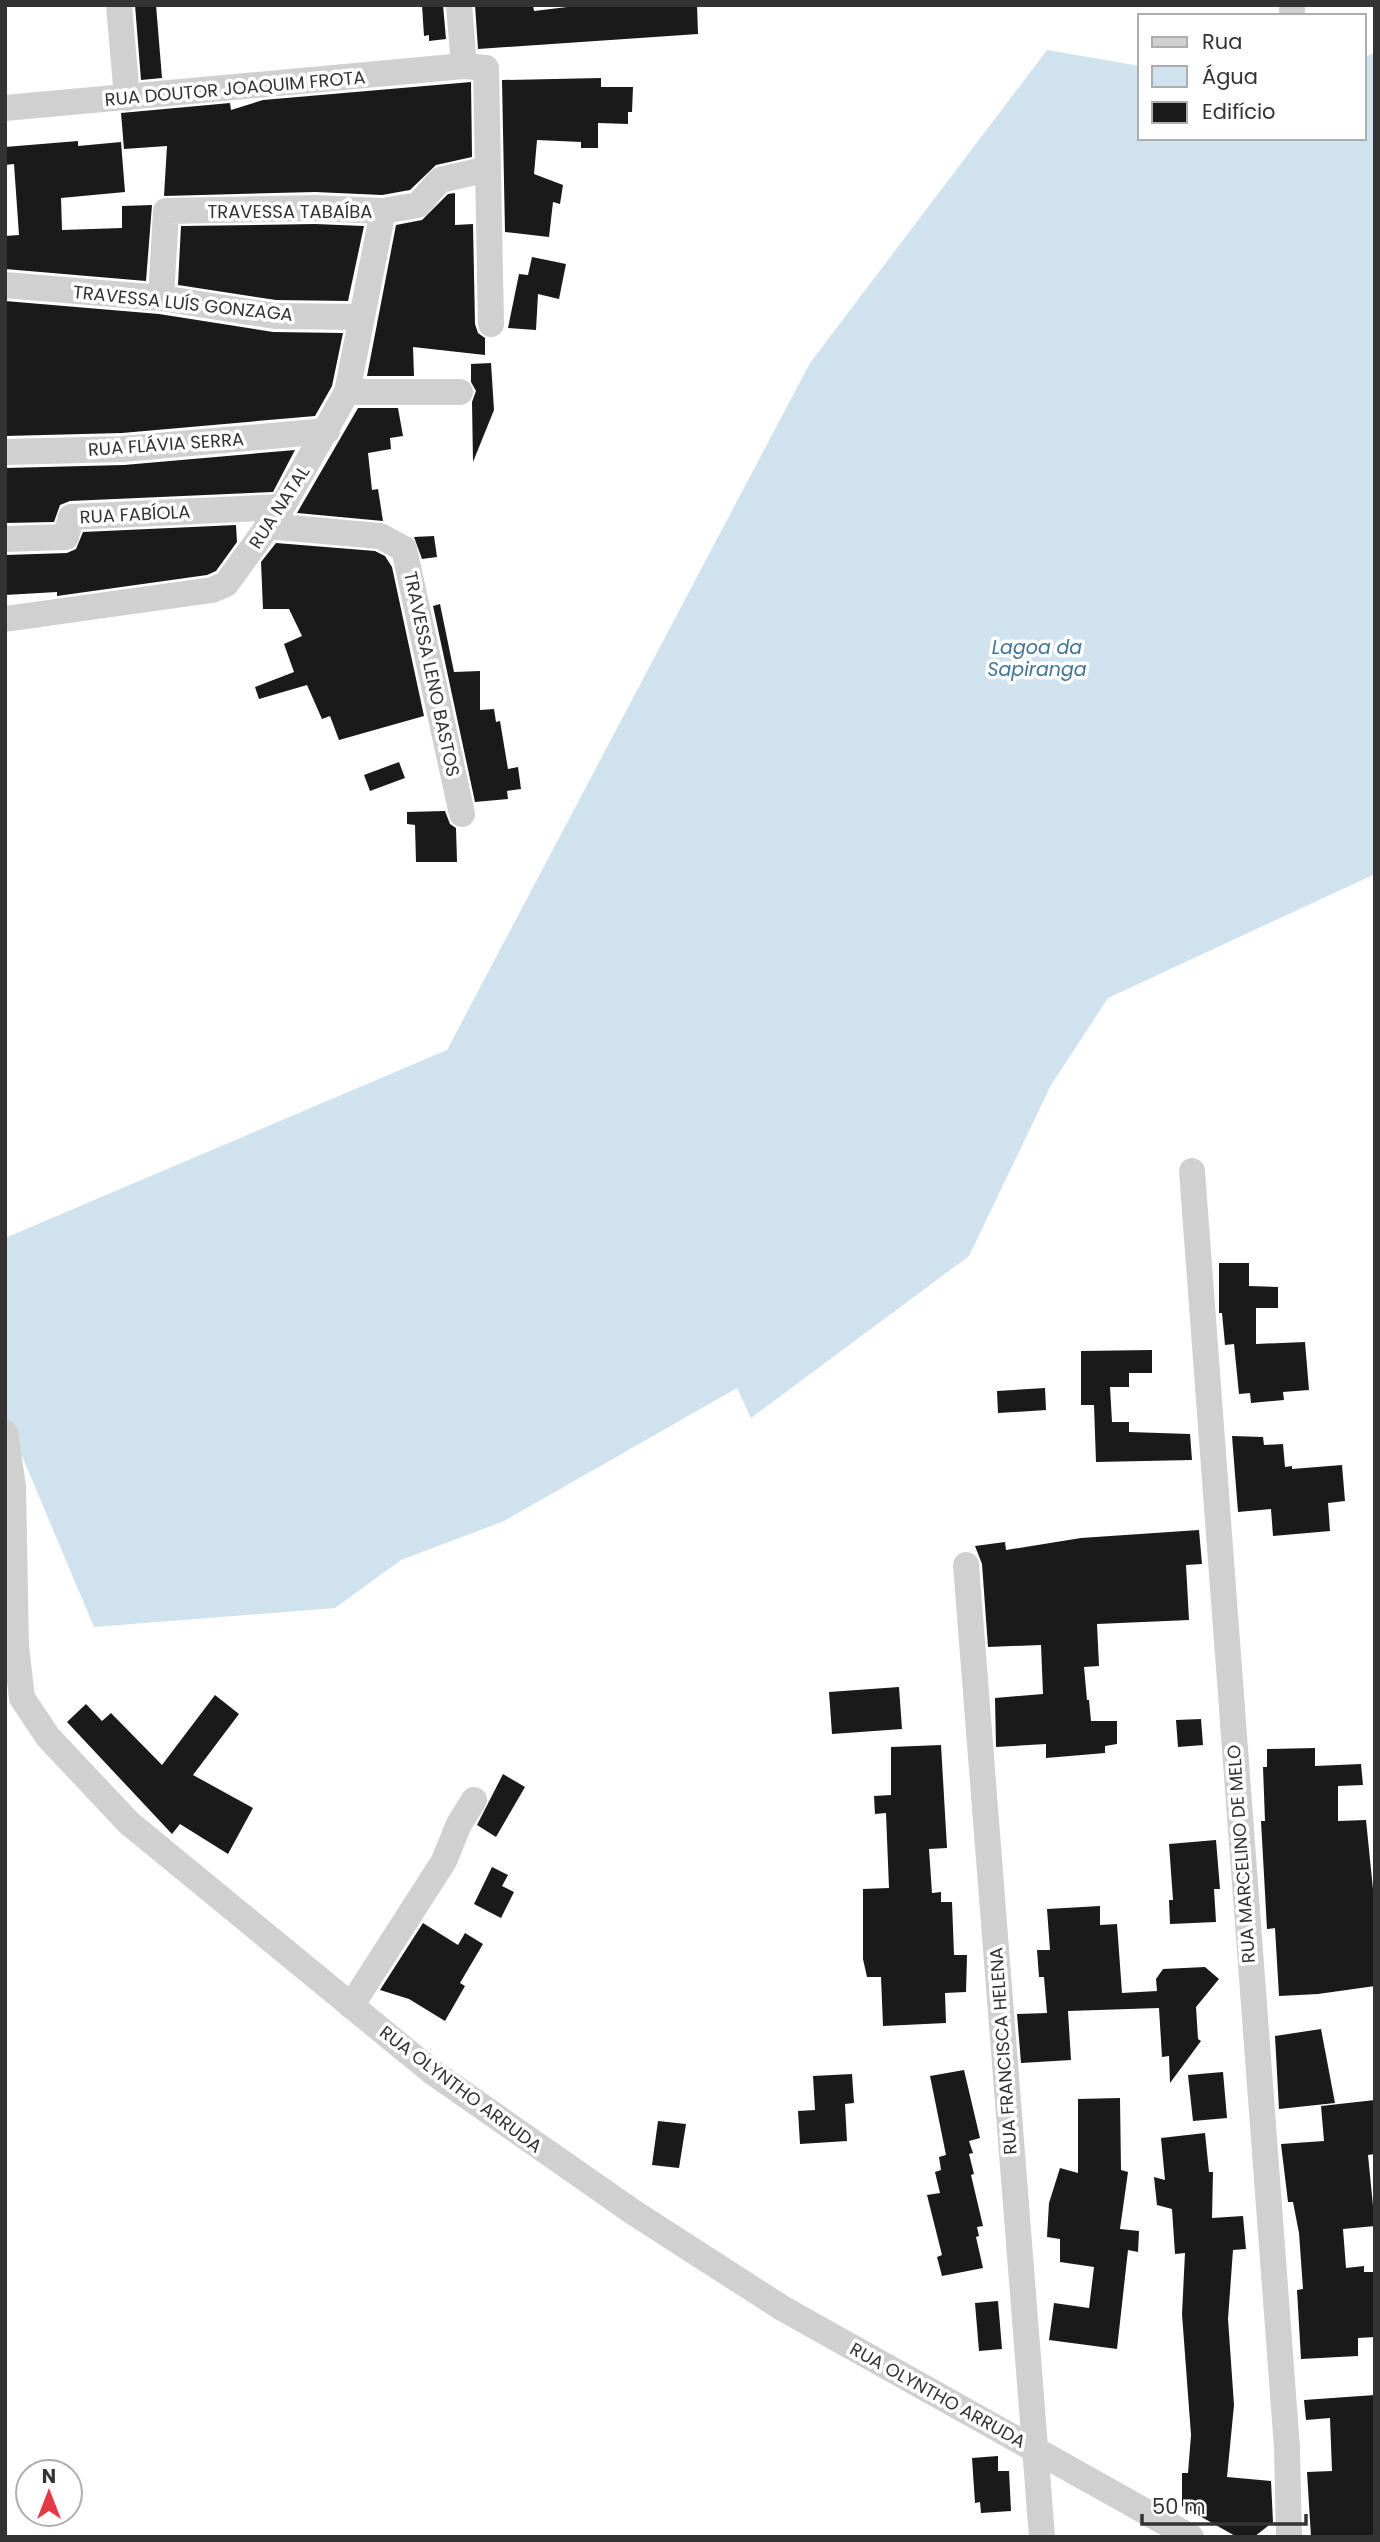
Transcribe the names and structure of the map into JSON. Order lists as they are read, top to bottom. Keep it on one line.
{"streets":{"street":["RUA DOUTOR JOAQUIM FROTA","TRAVESSA TABAÍBA","TRAVESSA LUÍS GONZAGA","RUA FLÁVIA SERRA","RUA NATAL","RUA FABÍOLA","TRAVESSA LENO BASTOS","RUA MARCELINO DE MELO","RUA FRANCISCA HELENA","RUA OLYNTHO ARRUDA"]},"crossings":[["TRAVESSA TABAÍBA","TRAVESSA LUÍS GONZAGA"],["TRAVESSA TABAÍBA","RUA NATAL"],["TRAVESSA LUÍS GONZAGA","RUA NATAL"],["RUA FLÁVIA SERRA","RUA NATAL"],["RUA NATAL","RUA FABÍOLA"],["RUA NATAL","TRAVESSA LENO BASTOS"],["RUA FABÍOLA","TRAVESSA LENO BASTOS"],["RUA FRANCISCA HELENA","RUA OLYNTHO ARRUDA"]],"water":["Lagoa da Sapiranga"],"legend":["Rua","Água","Edifício"],"scale_bar":"50 m","north":"top"}
